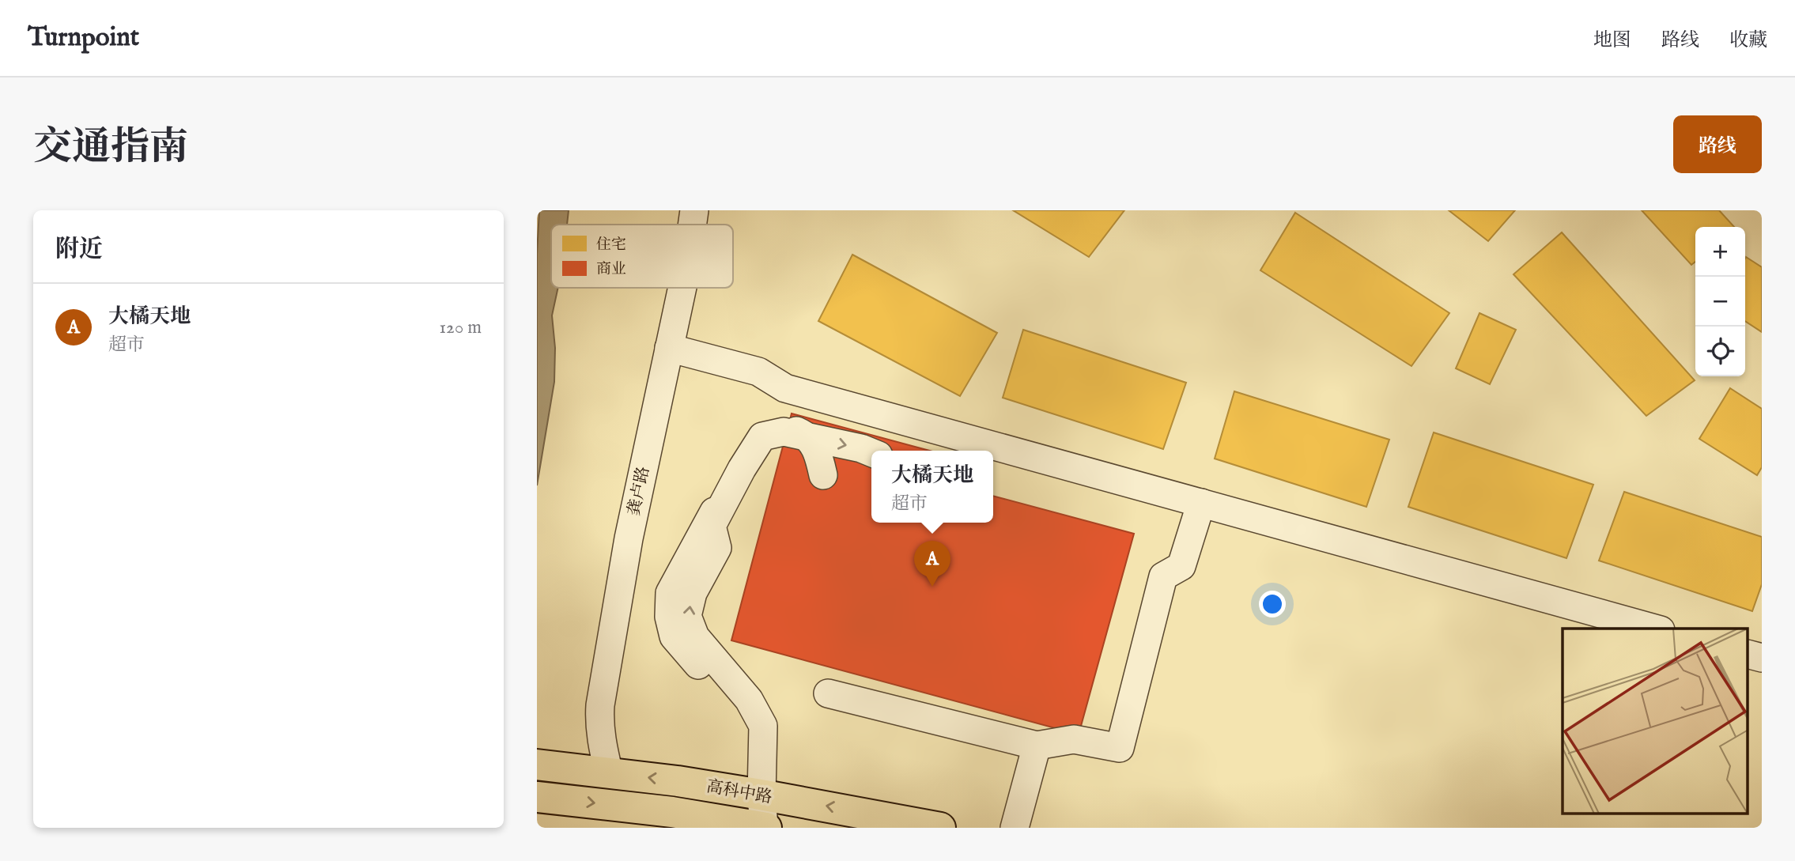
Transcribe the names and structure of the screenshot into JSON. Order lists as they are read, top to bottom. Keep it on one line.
{"streets":{"main road":["高科中路"],"street":["龚卢路"]},"crossings":[["龚卢路","高科中路"]],"legend":["住宅","商业"],"page":{"header":"Turnpoint","nav":["地图","路线","收藏"],"title":"交通指南","buttons":"路线","heading":"附近","map_buttons":["+","−"],"list":[{"mark":"A","name":"大橘天地","note":"超市","value":"120 m"}],"popup":["大橘天地","超市"],"pins":"A"}}
